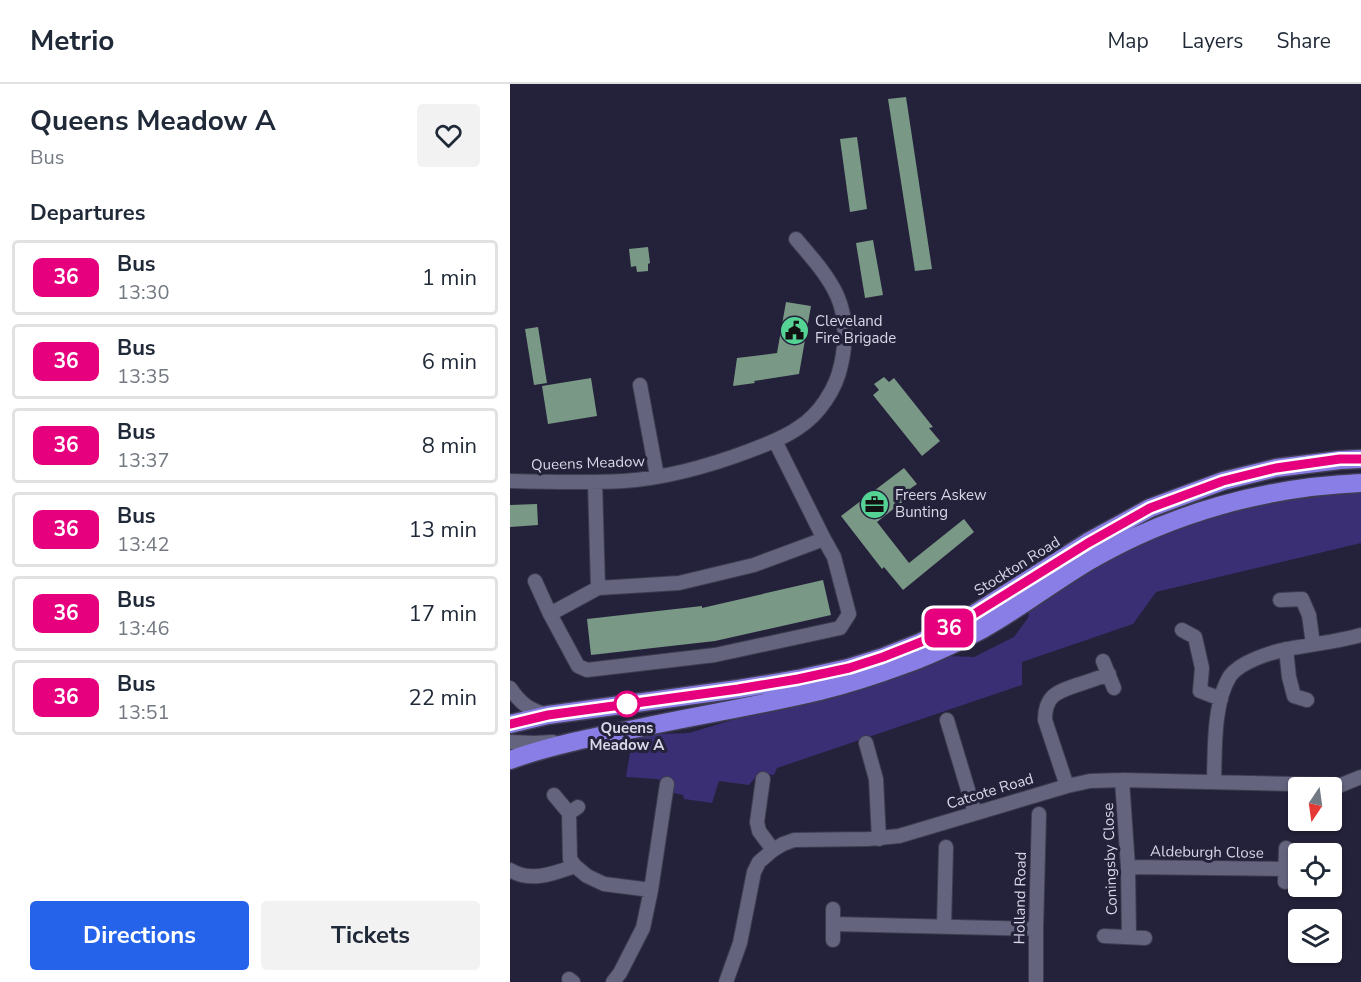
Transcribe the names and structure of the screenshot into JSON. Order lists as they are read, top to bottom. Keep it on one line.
{"streets":{"highway":["Stockton Road"],"street":["Queens Meadow","Catcote Road","Aldeburgh Close","Coningsby Close","Holland Road"]},"crossings":[["Catcote Road","Coningsby Close"],["Aldeburgh Close","Coningsby Close"]],"places":{"public building":["Cleveland Fire Brigade"],"office":["Freers Askew Bunting"],"other":["Queens Meadow A"]},"lines":["bus line 36"],"north":"bottom","page":{"header":"Metrio","nav":["Map","Layers","Share"],"heading":[["Queens Meadow A","Bus"],"Departures"],"on_map":"36","list":[{"mark":"36","name":"Bus","note":"13:30","value":"1 min"},{"mark":"36","name":"Bus","note":"13:35","value":"6 min"},{"mark":"36","name":"Bus","note":"13:37","value":"8 min"},{"mark":"36","name":"Bus","note":"13:42","value":"13 min"},{"mark":"36","name":"Bus","note":"13:46","value":"17 min"},{"mark":"36","name":"Bus","note":"13:51","value":"22 min"}],"buttons":["Directions","Tickets"]}}
